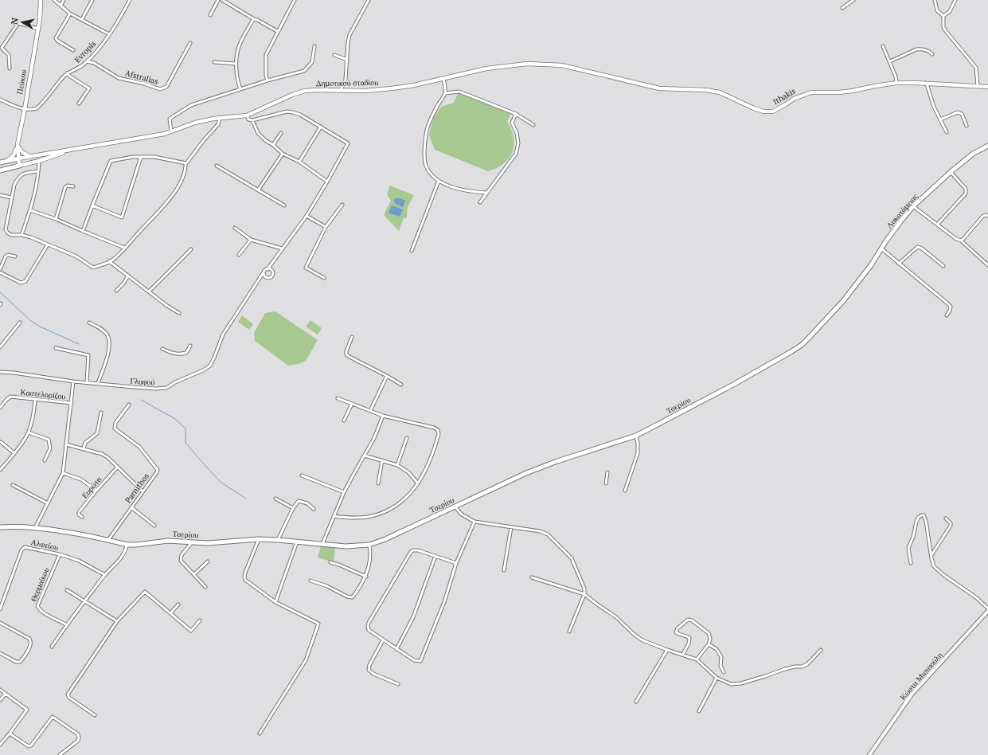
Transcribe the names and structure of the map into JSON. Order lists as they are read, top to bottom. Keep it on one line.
{"streets":{"main road":["Πεύκου","Δημοτικού σταδίου","Ithakis","Λακατάμειας","Τσερίου"],"street":["Evropis","Afstralias","Γλυφού","Καστελορίζου","Ευρώτα","Parnithos","Αλφείου","Θερμαίκου","Κώστα Μισιαούλη"]},"crossings":[["Evropis","Afstralias"],["Evropis","Πεύκου"],["Δημοτικού σταδίου","Ithakis"],["Λακατάμειας","Τσερίου"],["Τσερίου","Parnithos"],["Αλφείου","Θερμαίκου"]],"north":"left"}
